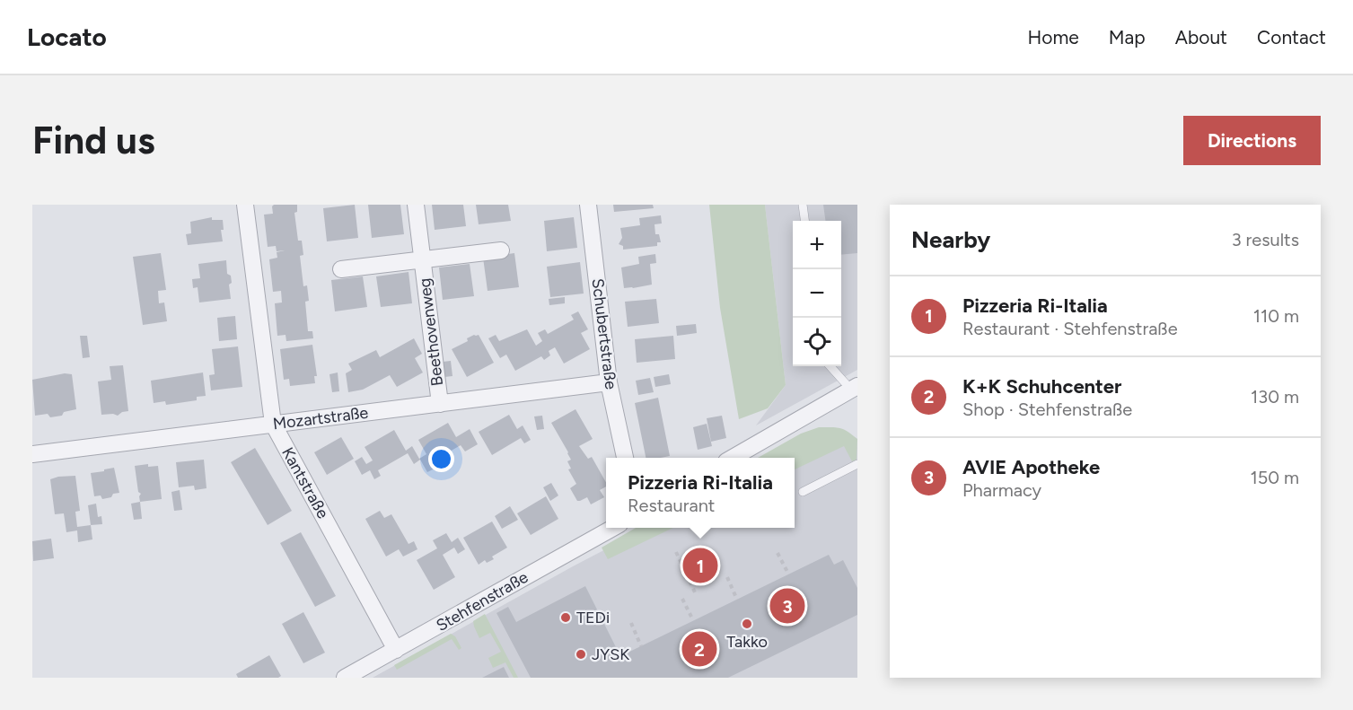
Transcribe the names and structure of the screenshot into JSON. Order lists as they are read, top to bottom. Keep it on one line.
{"streets":{"street":["Beethovenweg","Schubertstraße","Mozartstraße","Kantstraße","Stehfenstraße"]},"crossings":[["Beethovenweg","Mozartstraße"],["Schubertstraße","Mozartstraße"],["Mozartstraße","Kantstraße"],["Kantstraße","Stehfenstraße"]],"places":["TEDi","Takko","JYSK"],"page":{"header":"Locato","nav":["Home","Map","About","Contact"],"buttons":"Directions","title":"Find us","heading":["Nearby","3 results"],"map_buttons":["+","−"],"list":[{"mark":"1","name":"Pizzeria Ri-Italia","note":"Restaurant · Stehfenstraße","value":"110 m"},{"mark":"2","name":"K+K Schuhcenter","note":"Shop · Stehfenstraße","value":"130 m"},{"mark":"3","name":"AVIE Apotheke","note":"Pharmacy","value":"150 m"}],"popup":["Pizzeria Ri-Italia","Restaurant"],"pins":["1","3","2"]}}
